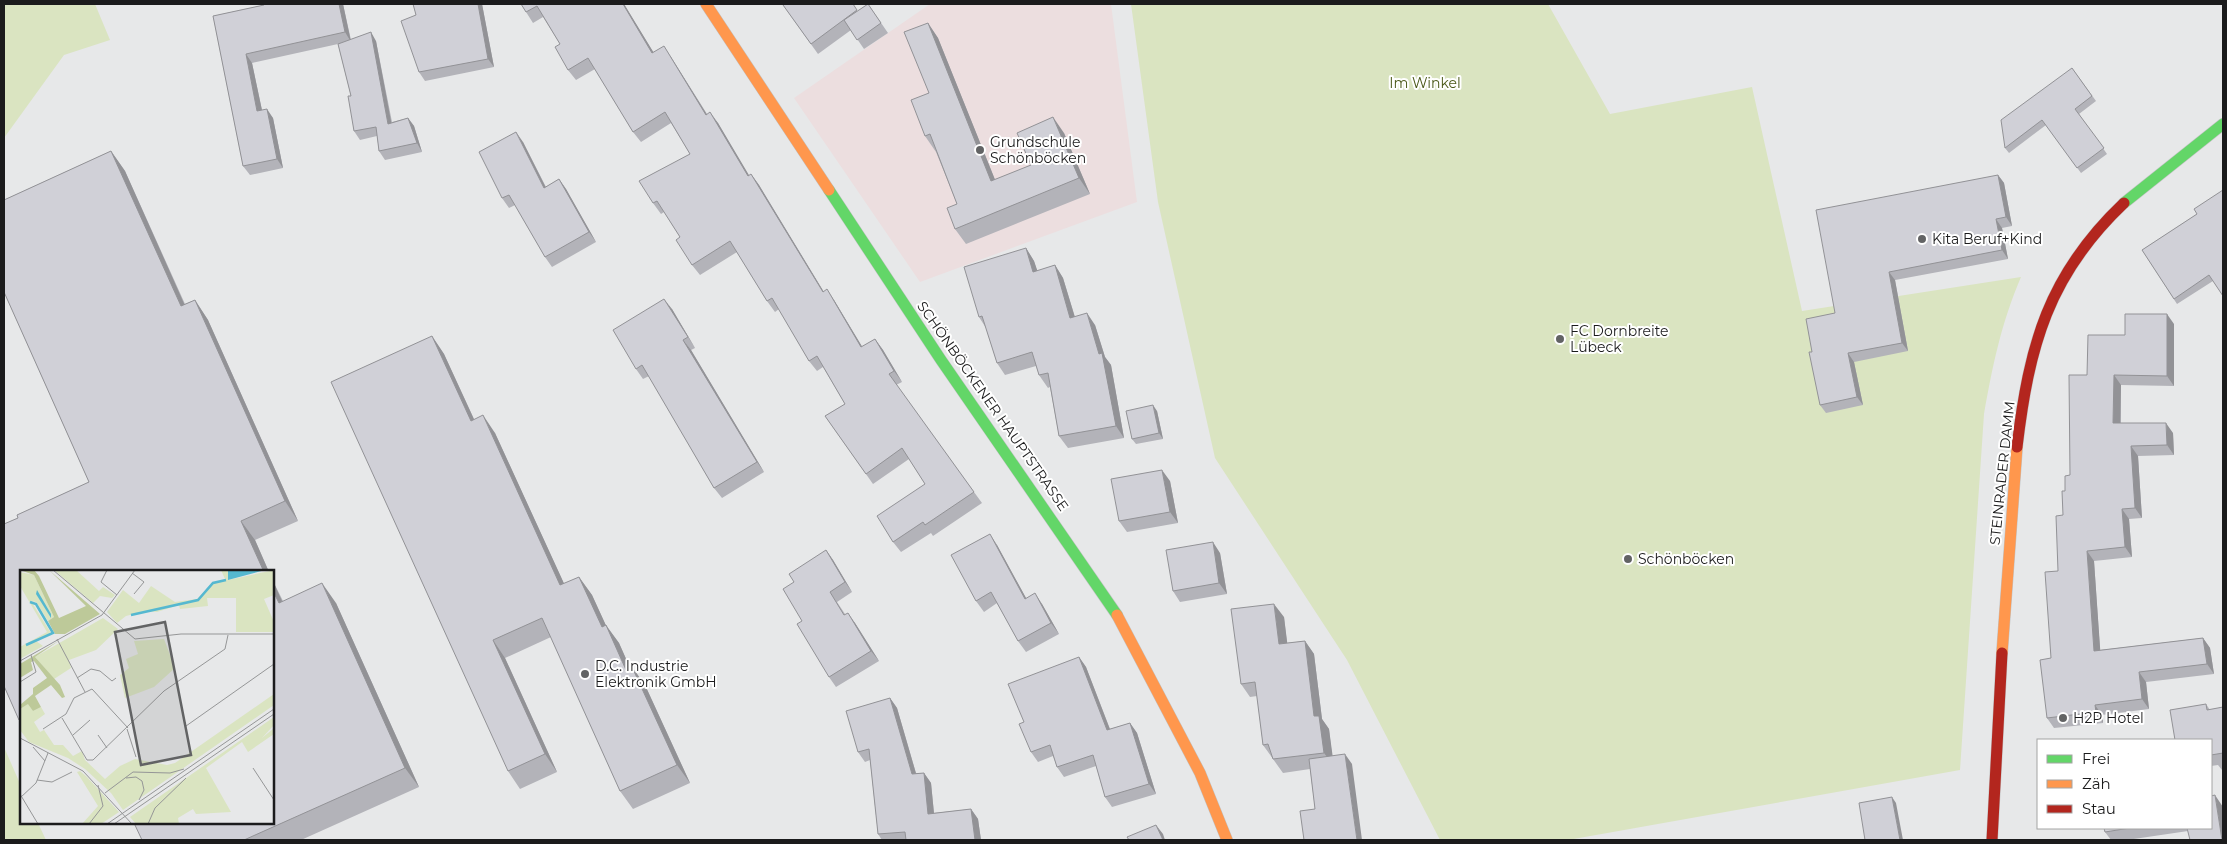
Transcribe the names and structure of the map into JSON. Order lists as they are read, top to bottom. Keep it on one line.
{"streets":{"street":["SCHÖNBÖCKENER HAUPTSTRASSE","STEINRADER DAMM"]},"parks":["Im Winkel"],"places":["Grundschule Schönböcken","Kita Beruf+Kind","FC Dornbreite Lübeck","Schönböcken","D.C. Industrie Elektronik GmbH","H2P Hotel"],"legend":["Frei","Zäh","Stau"]}
